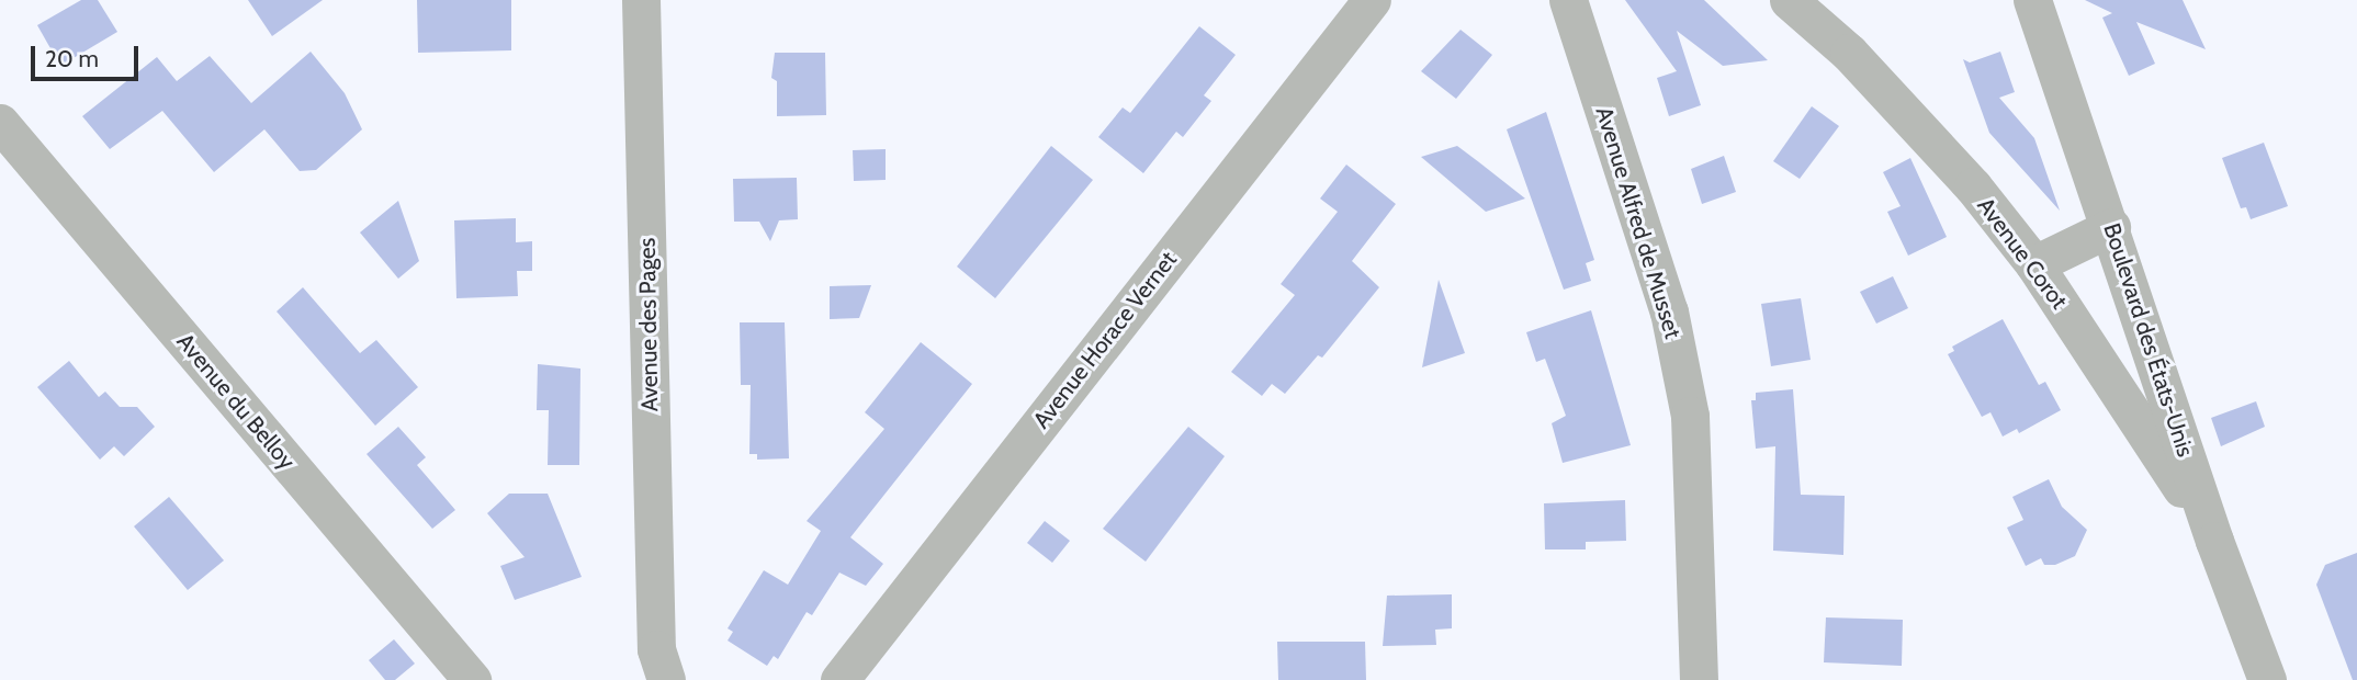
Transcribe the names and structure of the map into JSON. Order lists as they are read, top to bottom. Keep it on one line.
{"streets":{"street":["Avenue Alfred de Musset","Avenue Corot","Avenue des Pages","Avenue Horace Vernet","Boulevard des États-Unis","Avenue du Belloy"]},"crossings":[["Avenue Corot","Boulevard des États-Unis"]],"scale_bar":"20 m"}
